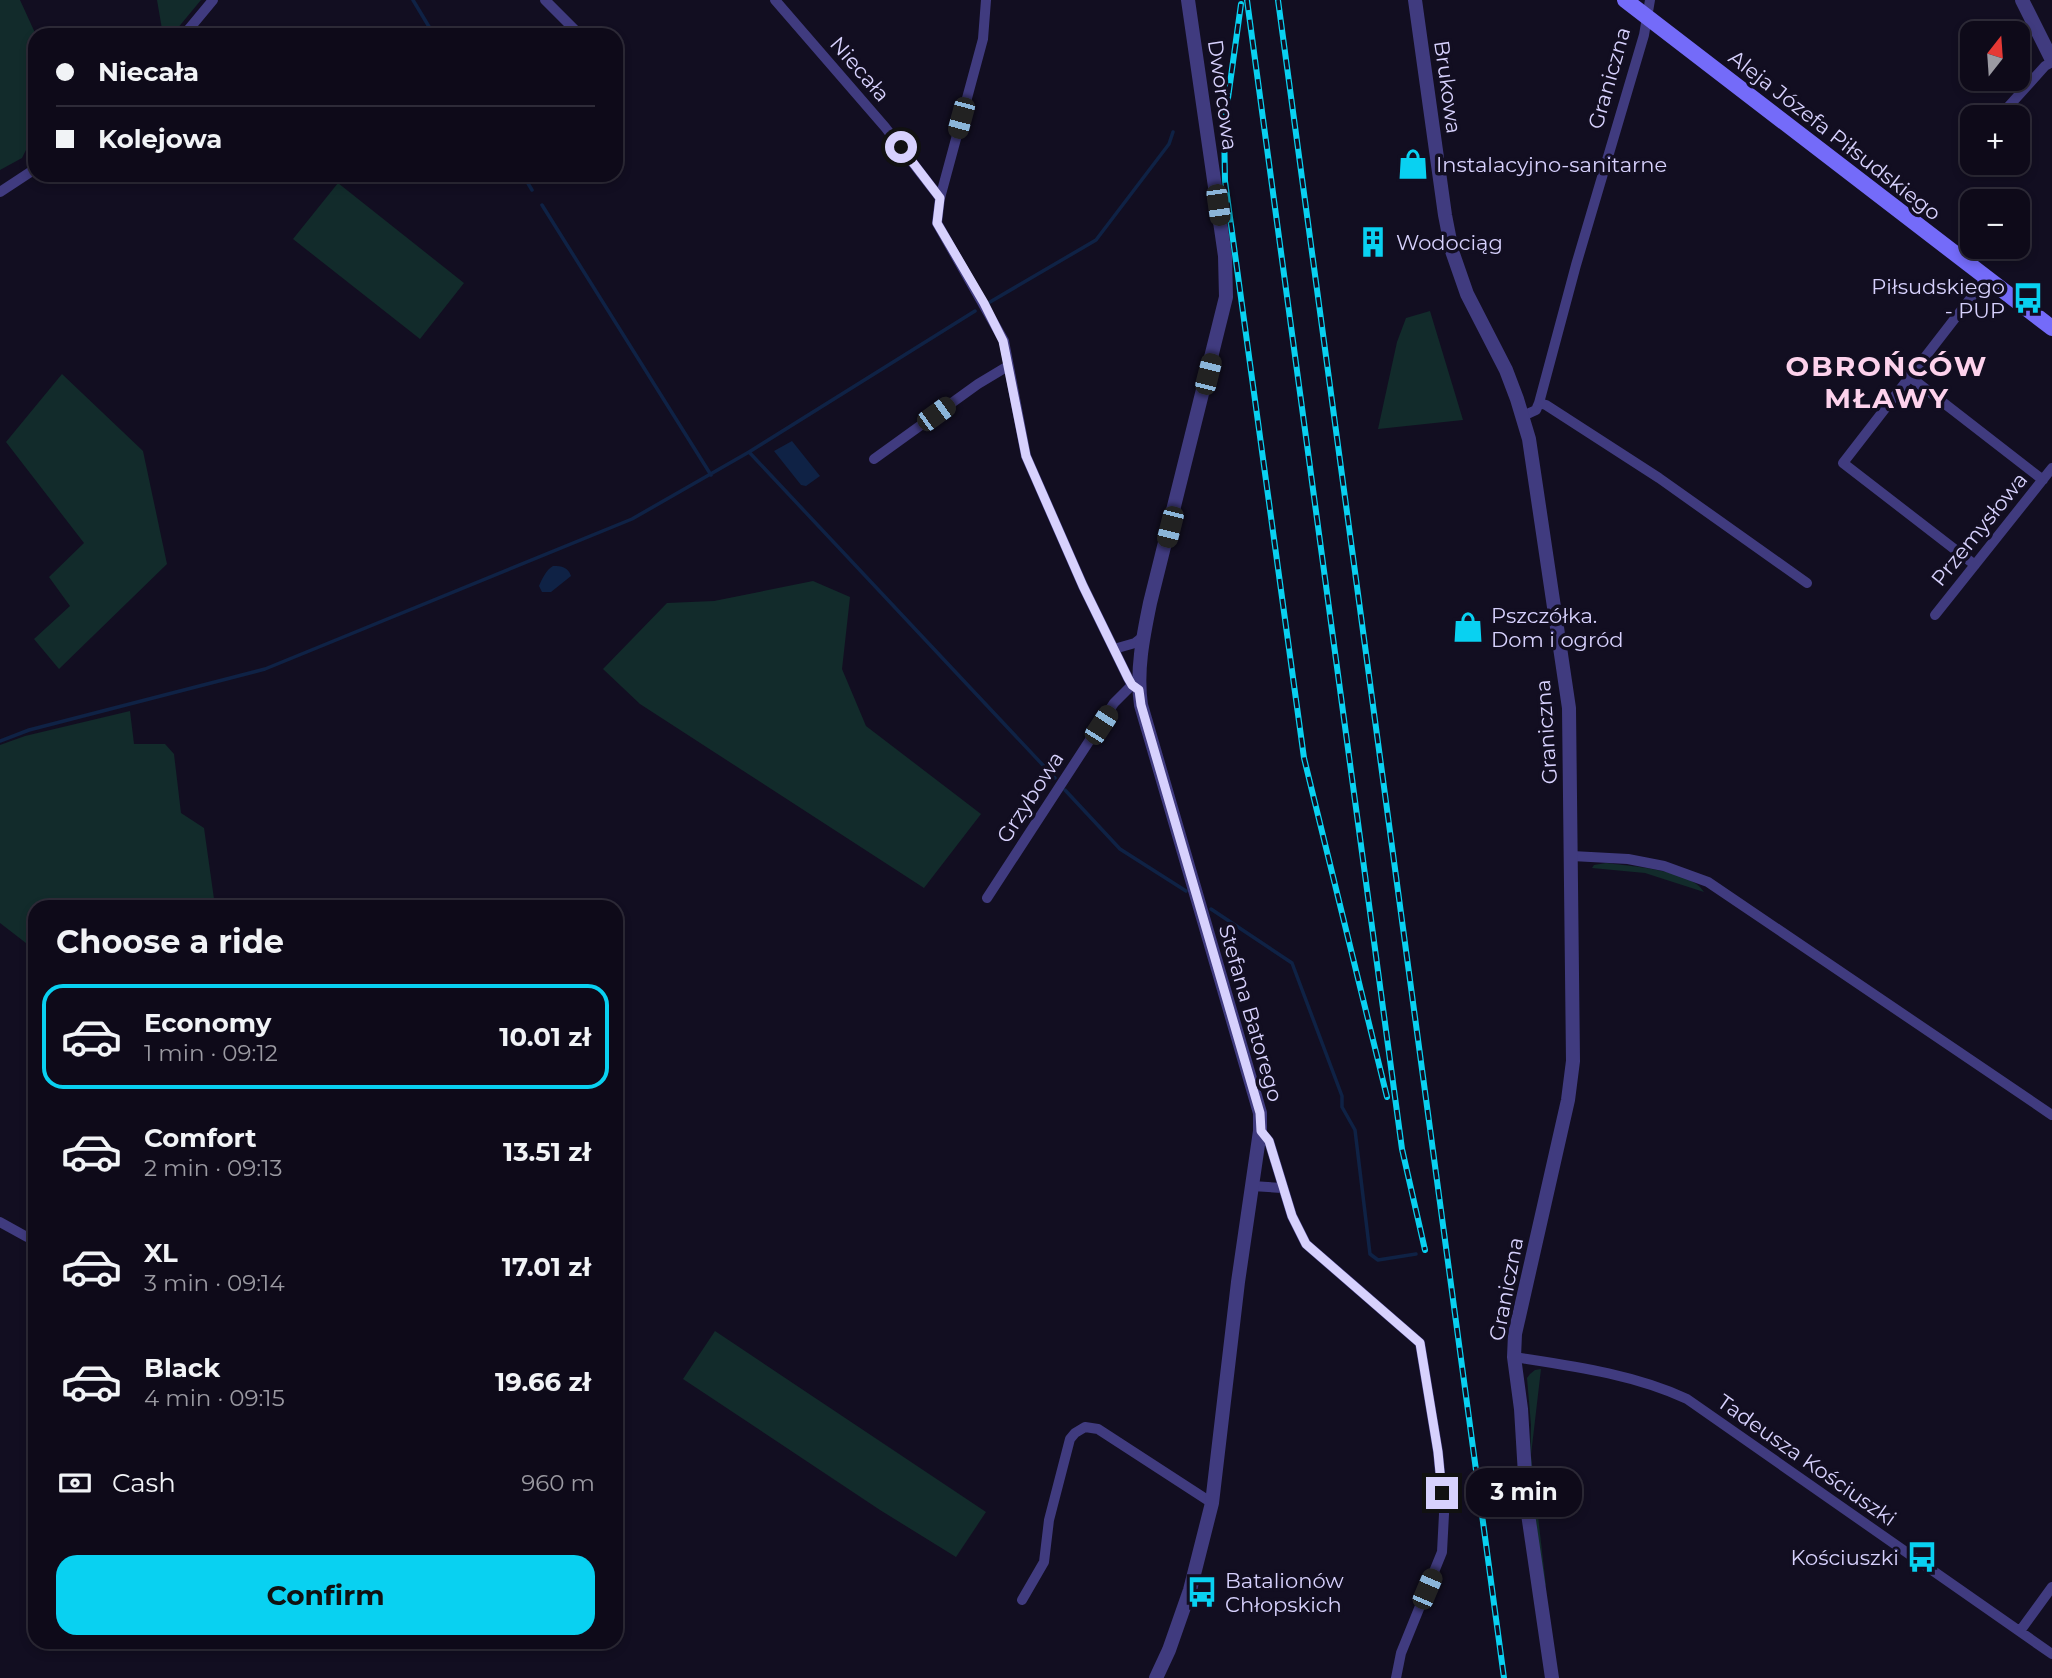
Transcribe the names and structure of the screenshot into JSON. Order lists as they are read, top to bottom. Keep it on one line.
{"streets":{"main road":["Aleja Józefa Piłsudskiego"],"street":["Niecała","Graniczna","Brukowa","Dworcowa","Przemysłowa","Grzybowa","Stefana Batorego","Tadeusza Kościuszki"]},"crossings":[["Niecała","Stefana Batorego"],["Graniczna","Brukowa"],["Graniczna","Aleja Józefa Piłsudskiego"],["Graniczna","Tadeusza Kościuszki"],["Dworcowa","Grzybowa"],["Dworcowa","Stefana Batorego"],["Grzybowa","Stefana Batorego"]],"districts":["OBROŃCÓW MŁAWY"],"places":{"shop":["Instalacyjno-sanitarne","Pszczółka. Dom i ogród"],"building":["Wodociąg"],"bus stop":["Piłsudskiego - PUP","Kościuszki","Batalionów Chłopskich"]},"north":"top","page":{"map_buttons":["+","−"],"banner":["Niecała","Kolejowa"],"heading":"Choose a ride","list":[{"name":"Economy","note":"1 min · 09:12","value":"10.01 zł"},{"name":"Comfort","note":"2 min · 09:13","value":"13.51 zł"},{"name":"XL","note":"3 min · 09:14","value":"17.01 zł"},{"name":"Black","note":"4 min · 09:15","value":"19.66 zł"}],"pay":["Cash","960 m"],"bubble":"3 min","buttons":"Confirm"}}
